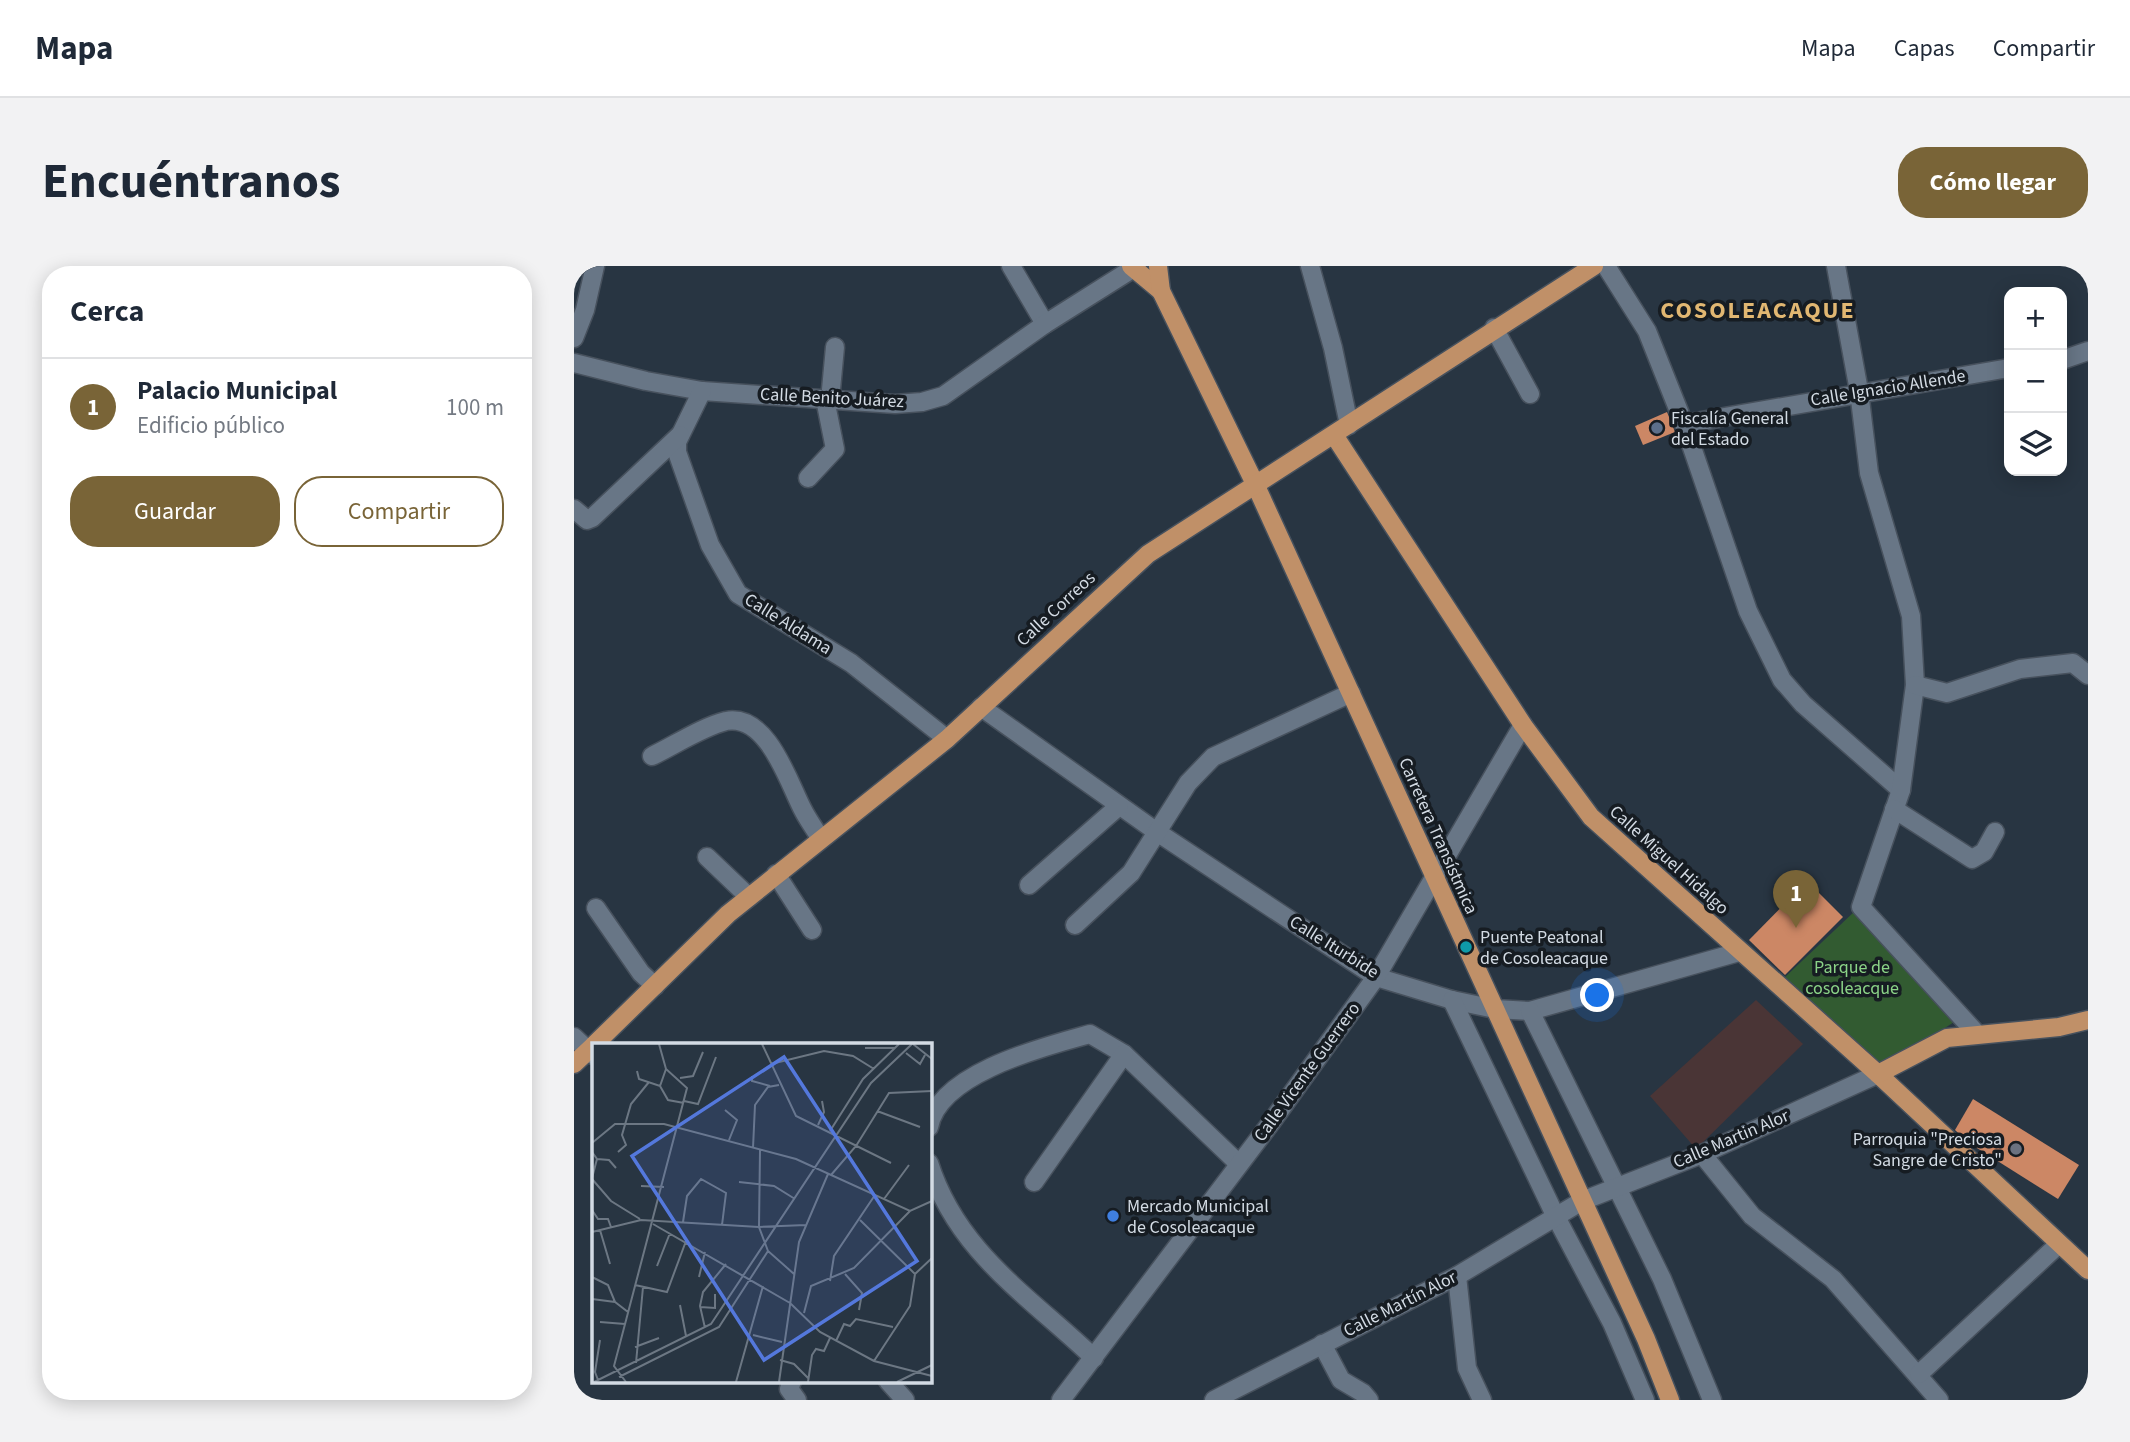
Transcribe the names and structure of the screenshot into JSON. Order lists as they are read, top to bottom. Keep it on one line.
{"streets":{"main road":["Calle Correos","Carretera Transístmica","Calle Miguel Hidalgo"],"street":["Calle Ignacio Allende","Calle Benito Juárez","Calle Aldama","Calle Iturbide","Calle Vicente Guerrero","Calle Martin Alor","Calle Martín Alor"]},"crossings":[["Calle Benito Juárez","Calle Aldama"],["Calle Benito Juárez","Carretera Transístmica"],["Calle Correos","Calle Aldama"],["Calle Correos","Carretera Transístmica"],["Calle Correos","Calle Miguel Hidalgo"],["Calle Correos","Calle Iturbide"],["Carretera Transístmica","Calle Iturbide"],["Carretera Transístmica","Calle Vicente Guerrero"],["Carretera Transístmica","Calle Martin Alor"],["Carretera Transístmica","Calle Martín Alor"],["Calle Miguel Hidalgo","Calle Iturbide"],["Calle Miguel Hidalgo","Calle Vicente Guerrero"],["Calle Miguel Hidalgo","Calle Martin Alor"],["Calle Iturbide","Calle Vicente Guerrero"],["Calle Martin Alor","Calle Martín Alor"]],"districts":["COSOLEACAQUE"],"parks":["Parque de cosoleacque"],"places":["Fiscalía General del Estado","Puente Peatonal de Cosoleacaque","Parroquia \"Preciosa Sangre de Cristo\"","Mercado Municipal de Cosoleacaque"],"page":{"header":"Mapa","nav":["Mapa","Capas","Compartir"],"title":"Encuéntranos","buttons":["Cómo llegar",["Guardar","Compartir"]],"heading":"Cerca","map_buttons":["+","−"],"list":[{"mark":"1","name":"Palacio Municipal","note":"Edificio público","value":"100 m"}],"pins":"1"}}
